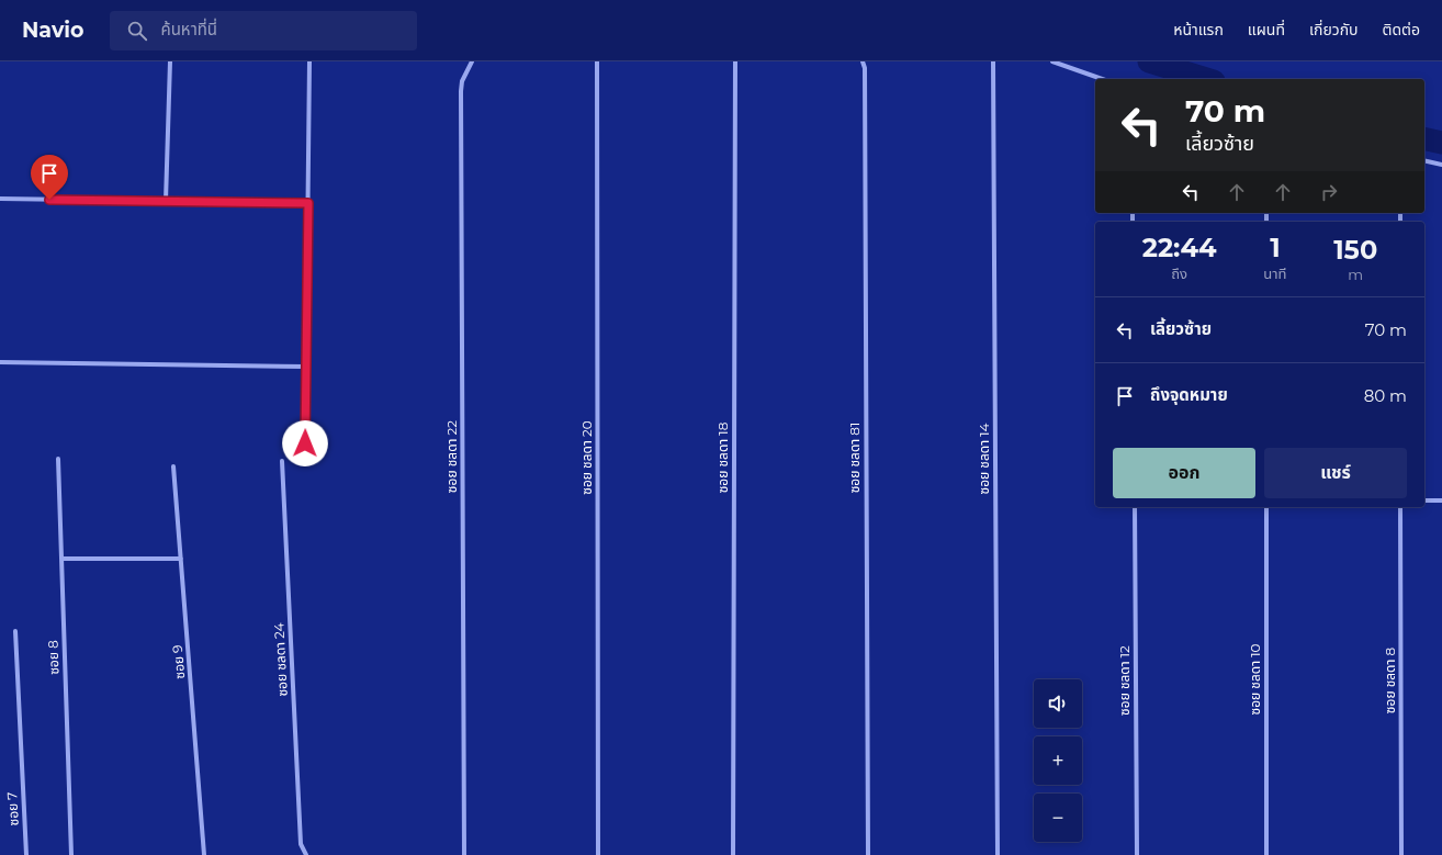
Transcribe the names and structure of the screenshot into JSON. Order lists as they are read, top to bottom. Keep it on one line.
{"streets":{"street":["ซอย ชลดา 22","ซอย ชลดา 20","ซอย ชลดา 18","ซอย ชลดา 81","ซอย ชลดา 14","ซอย 8","ซอย ชลดา 24","ซอย 9","ซอย ชลดา 10","ซอย ชลดา 12","ซอย ชลดา 8","ซอย 7"]},"page":{"header":"Navio","search":"ค้นหาที่นี่","nav":["หน้าแรก","แผนที่","เกี่ยวกับ","ติดต่อ"],"turn":["70 m","เลี้ยวซ้าย"],"eta":["22:44","ถึง","1","นาที","150","m"],"list":[{"name":"เลี้ยวซ้าย","value":"70 m"},{"name":"ถึงจุดหมาย","value":"80 m"}],"buttons":["ออก","แชร์"],"map_buttons":["+","−"]}}
